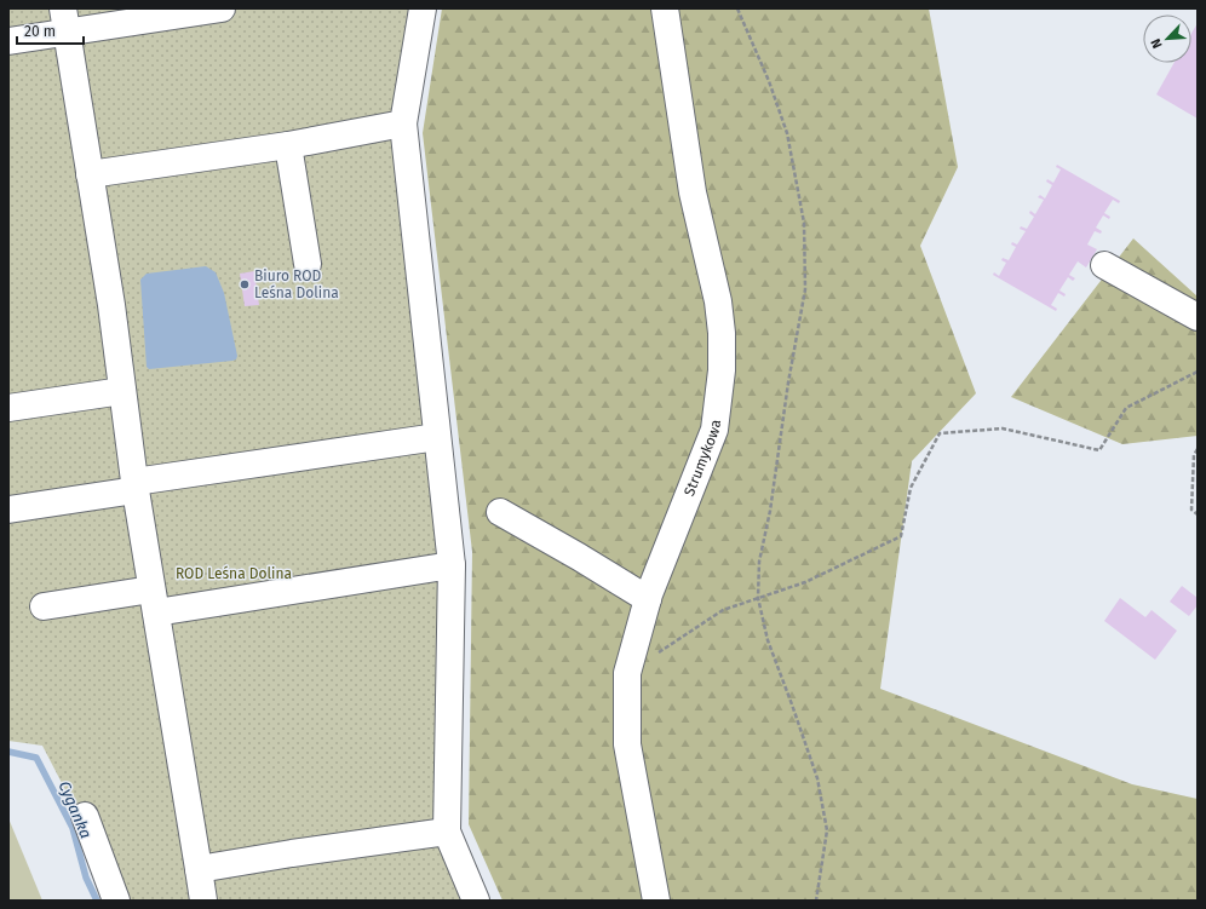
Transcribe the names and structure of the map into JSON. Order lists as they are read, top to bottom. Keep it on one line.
{"streets":{"street":["Strumykowa"]},"water":["Cyganka"],"parks":["ROD Leśna Dolina"],"places":["Biuro ROD Leśna Dolina"],"scale_bar":"20 m","north":"bottom left"}
